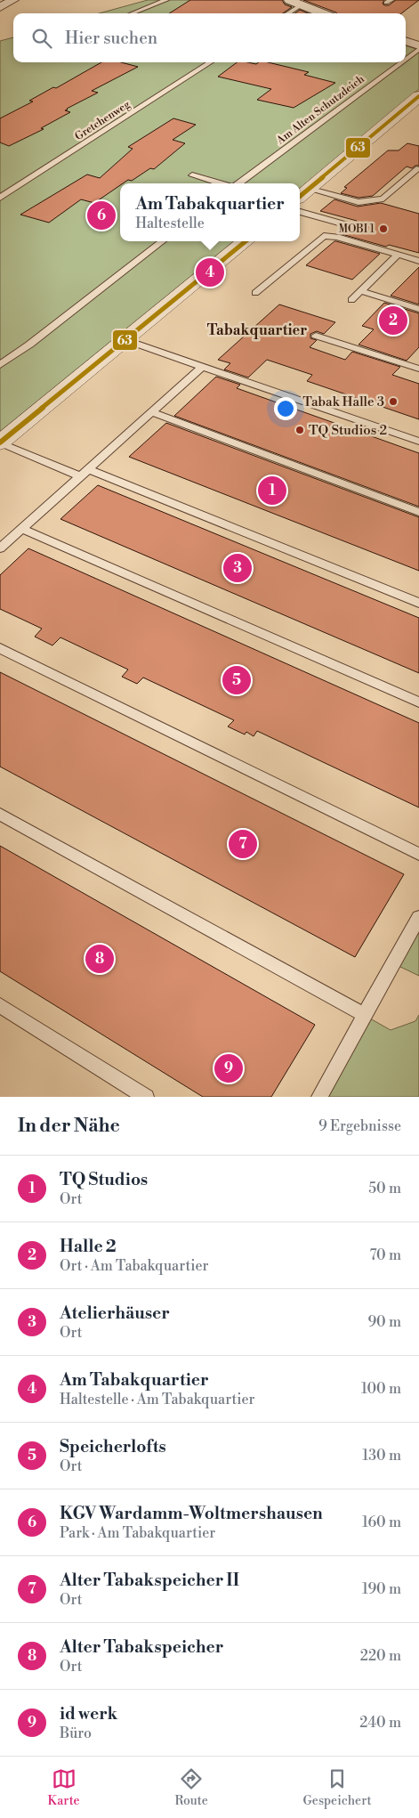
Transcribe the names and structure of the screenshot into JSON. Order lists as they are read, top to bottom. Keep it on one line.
{"streets":{"lane":["Am Alten Schutzdeich","Gretchenweg"]},"districts":["Tabakquartier"],"places":["MOBI 1","Tabak Halle 3","TQ Studios 2"],"lines":["transit line 63"],"page":{"search":"Hier suchen","popup":["Am Tabakquartier","Haltestelle"],"pins":["6","4","2","1","3","5","7","8","9"],"heading":["In der Nähe","9 Ergebnisse"],"list":[{"mark":"1","name":"TQ Studios","note":"Ort","value":"50 m"},{"mark":"2","name":"Halle 2","note":"Ort · Am Tabakquartier","value":"70 m"},{"mark":"3","name":"Atelierhäuser","note":"Ort","value":"90 m"},{"mark":"4","name":"Am Tabakquartier","note":"Haltestelle · Am Tabakquartier","value":"100 m"},{"mark":"5","name":"Speicherlofts","note":"Ort","value":"130 m"},{"mark":"6","name":"KGV Wardamm-Woltmershausen","note":"Park · Am Tabakquartier","value":"160 m"},{"mark":"7","name":"Alter Tabakspeicher II","note":"Ort","value":"190 m"},{"mark":"8","name":"Alter Tabakspeicher","note":"Ort","value":"220 m"},{"mark":"9","name":"id werk","note":"Büro","value":"240 m"}],"nav":["Karte","Route","Gespeichert"]}}
